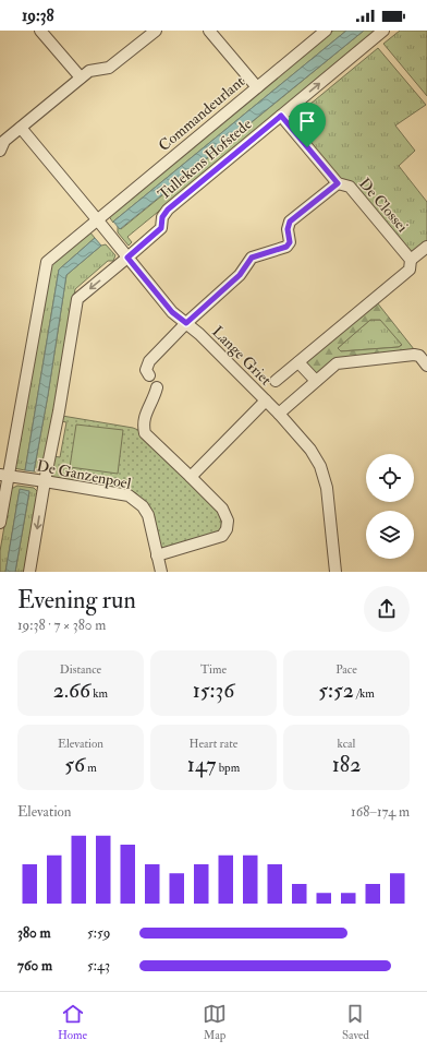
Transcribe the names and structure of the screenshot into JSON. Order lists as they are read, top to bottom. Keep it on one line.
{"streets":{"street":["Commandeurlant","Tullekens Hofstede","De Clossei","Lange Griet","De Ganzenpoel"]},"crossings":[["Commandeurlant","Lange Griet"],["Commandeurlant","De Ganzenpoel"],["Tullekens Hofstede","De Clossei"],["Tullekens Hofstede","Lange Griet"],["Tullekens Hofstede","De Ganzenpoel"]],"page":{"status":"19:38","heading":["Evening run","19:38 · 7 × 380 m"],"stats":[["Distance","2.66 km"],["Time","15:36"],["Pace","5:52 /km"],["Elevation","56 m"],["Heart rate","147 bpm"],["kcal","182"]],"chart":["Elevation","168–174 m"],"list":[{"name":"380 m","note":"5:59"},{"name":"760 m","note":"5:43"}],"tabs":["Home","Map","Saved"]}}
